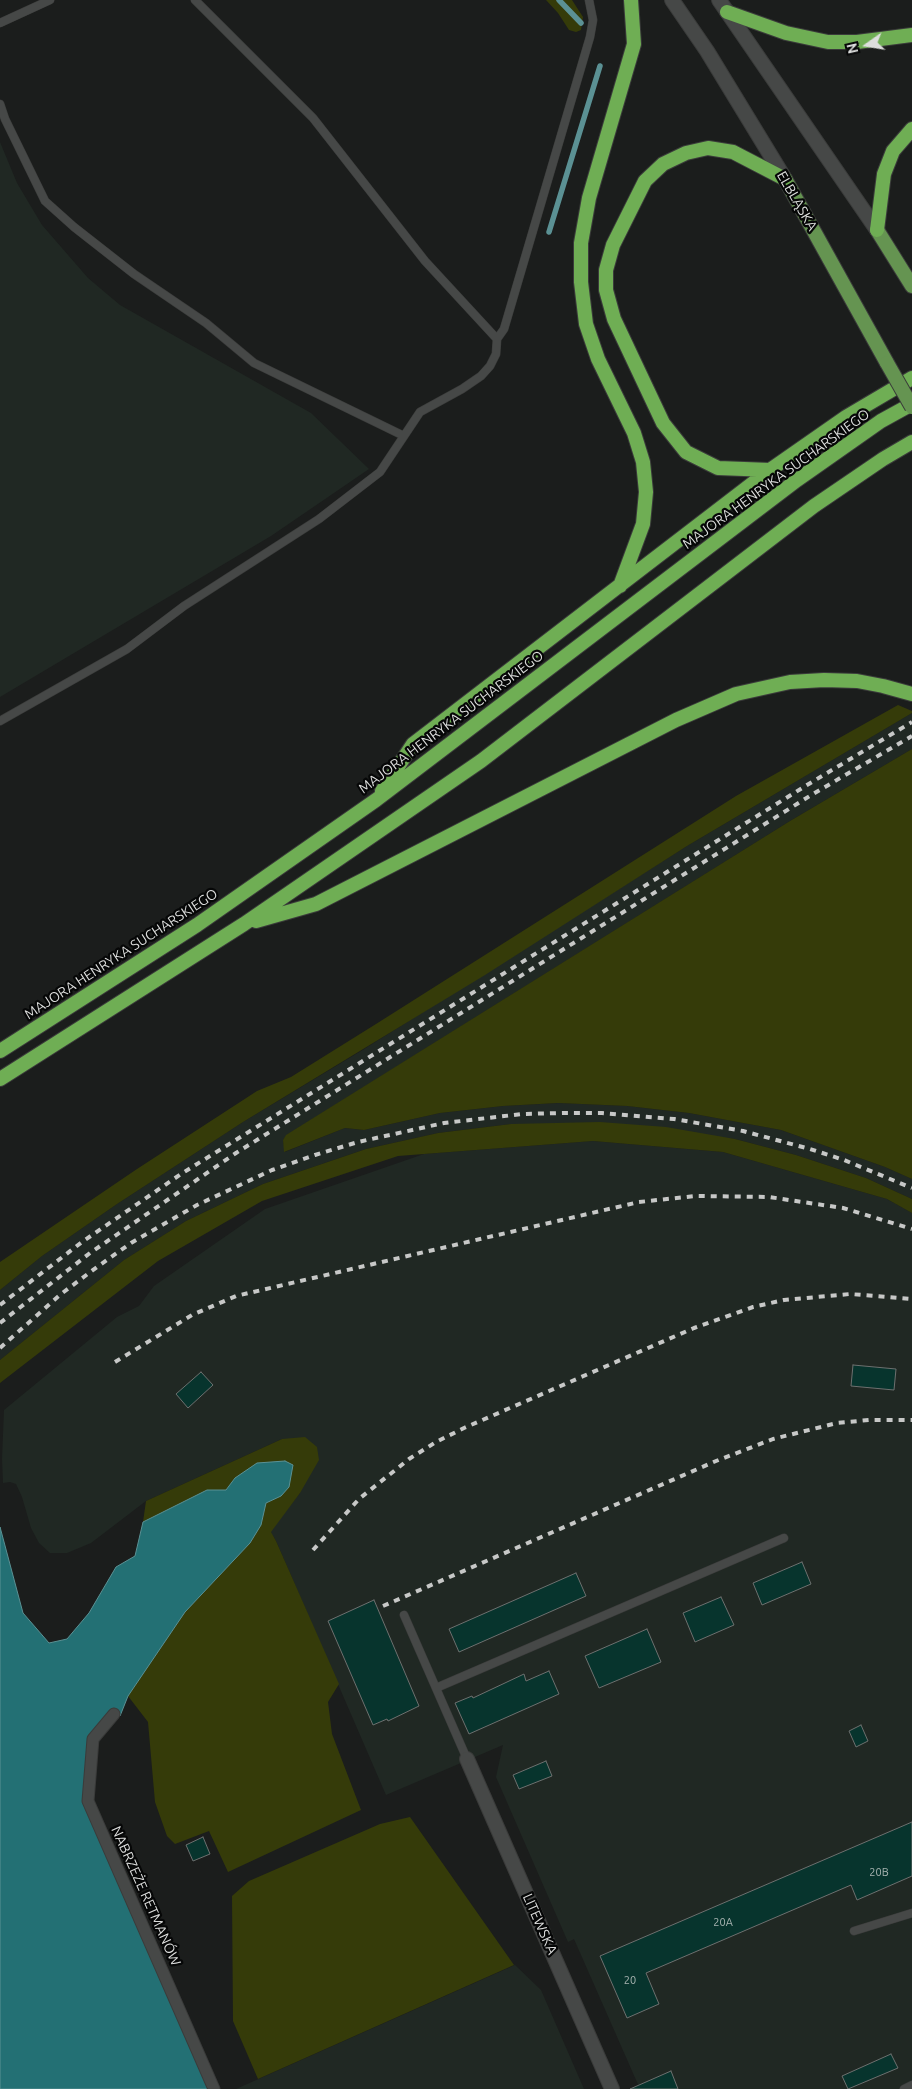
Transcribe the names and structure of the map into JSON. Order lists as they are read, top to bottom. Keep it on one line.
{"streets":{"highway":["MAJORA HENRYKA SUCHARSKIEGO"],"main road":["ELBLĄSKA","LITEWSKA"],"street":["NABRZEŻE RETMANÓW"]},"crossings":[["ELBLĄSKA","MAJORA HENRYKA SUCHARSKIEGO"]],"house_numbers":["20B","20A","20"],"north":"left"}
